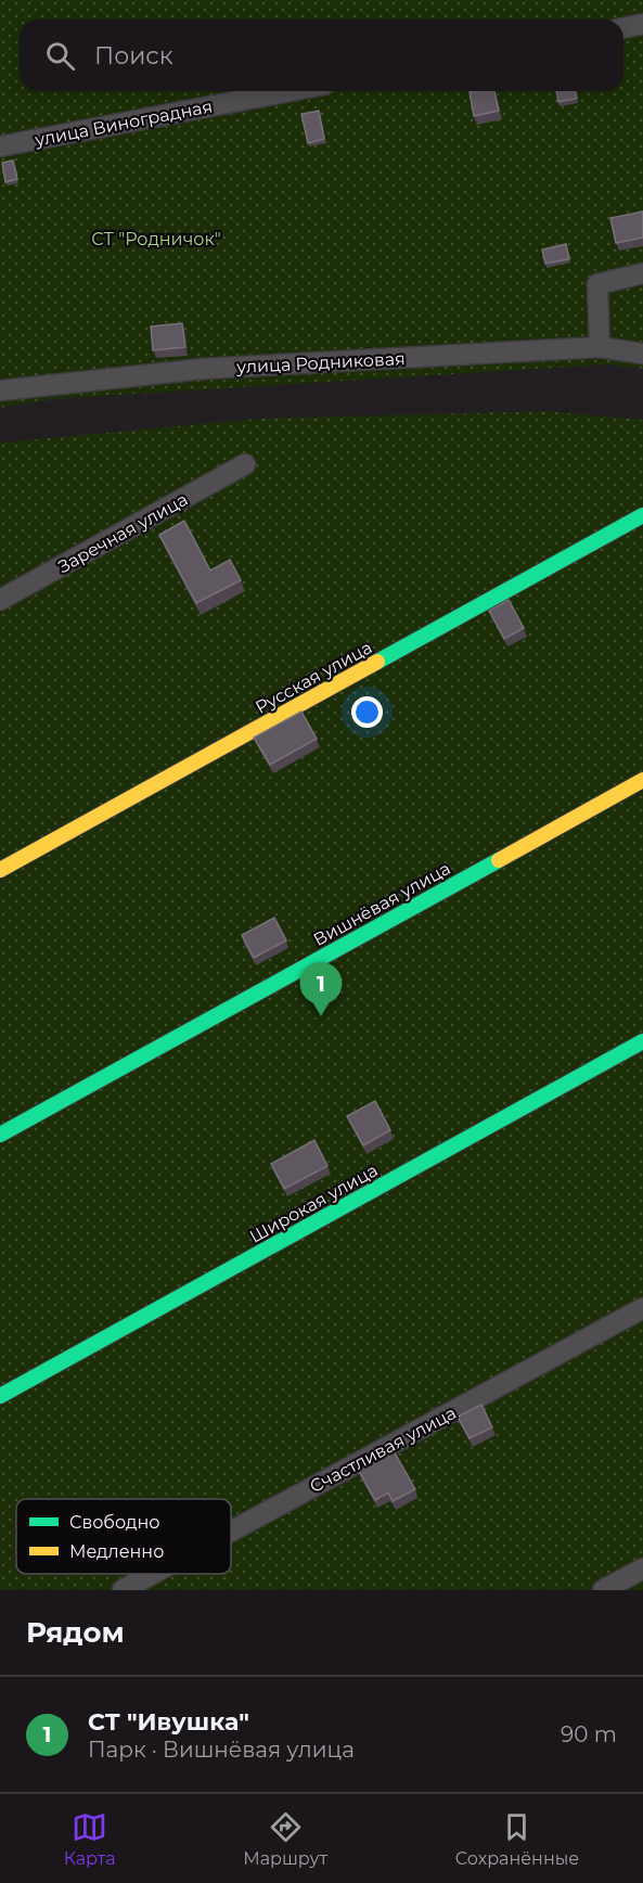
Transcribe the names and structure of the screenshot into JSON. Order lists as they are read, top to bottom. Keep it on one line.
{"streets":{"street":["улица Виноградная","улица Родниковая","Заречная улица","Русская улица","Вишнёвая улица","Широкая улица","Счастливая улица"]},"parks":["СТ \"Родничок\""],"legend":["Свободно","Медленно"],"page":{"search":"Поиск","pins":"1","heading":"Рядом","list":[{"mark":"1","name":"СТ \"Ивушка\"","note":"Парк · Вишнёвая улица","value":"90 m"}],"nav":["Карта","Маршрут","Сохранённые"]}}
